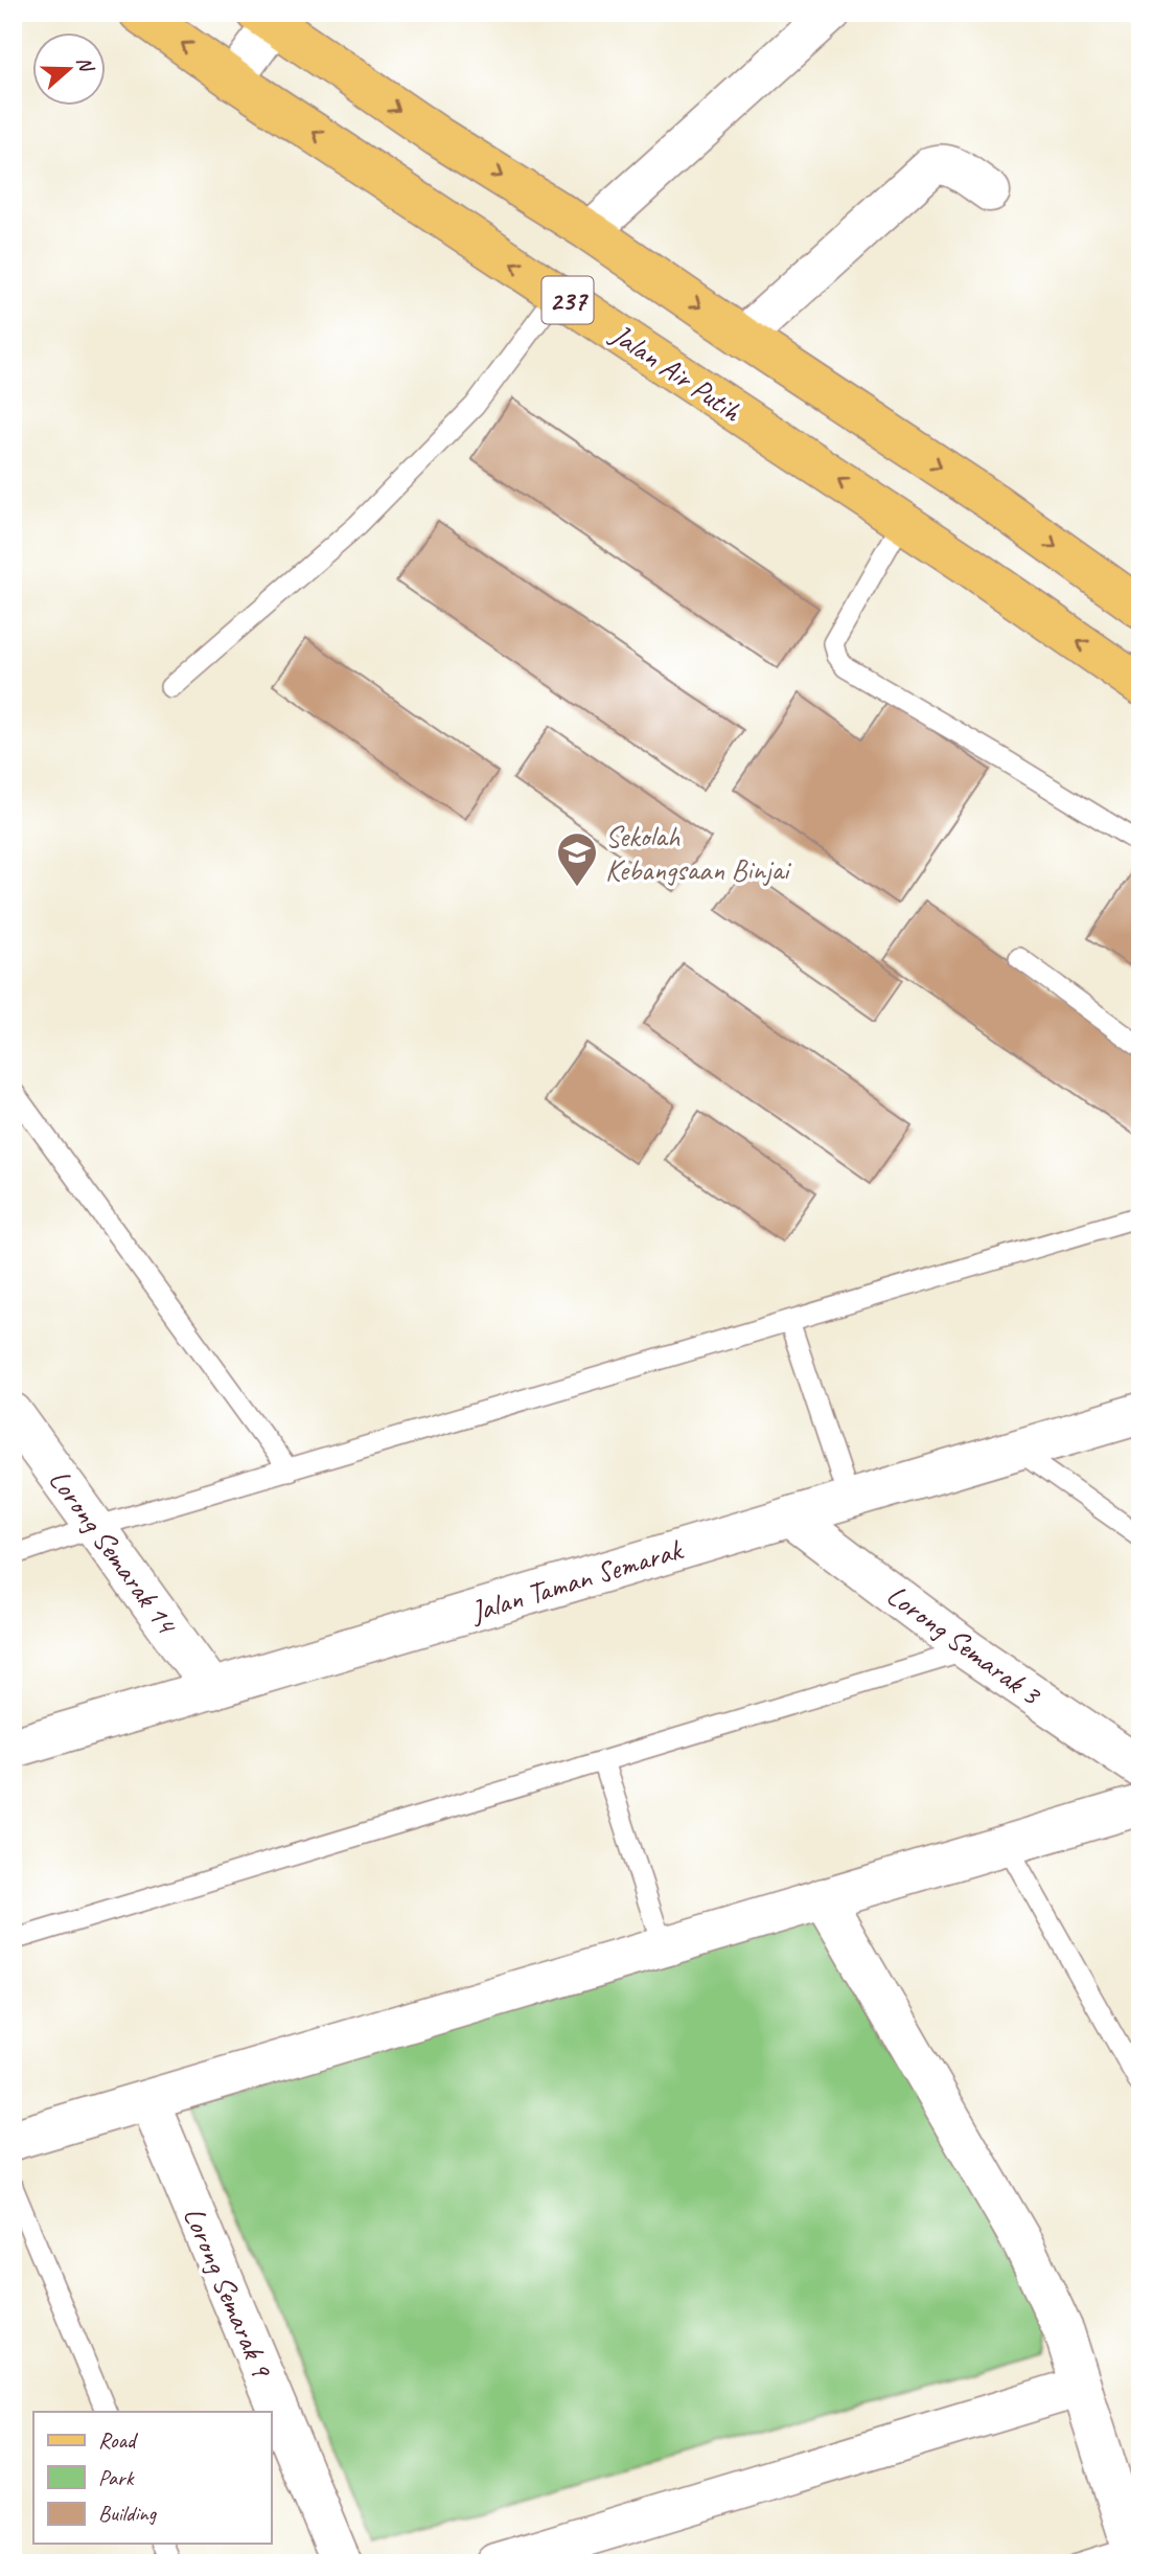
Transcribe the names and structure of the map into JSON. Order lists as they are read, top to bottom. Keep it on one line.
{"streets":{"main road":["237","Jalan Air Putih"],"street":["Lorong Semarak 14","Jalan Taman Semarak","Lorong Semarak 3","Lorong Semarak 9"]},"crossings":[["Lorong Semarak 14","Jalan Taman Semarak"],["Jalan Taman Semarak","Lorong Semarak 3"]],"places":{"school or university":["Sekolah Kebangsaan Binjai"]},"legend":["Road","Park","Building"],"north":"right"}
